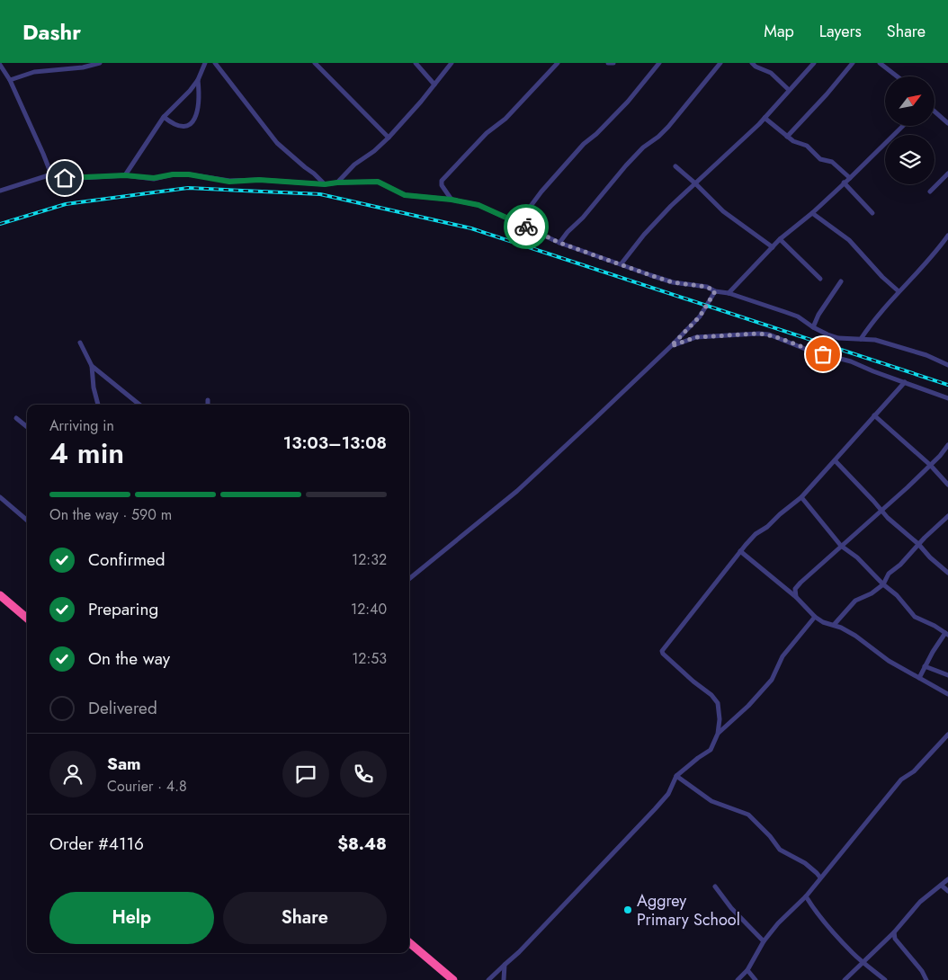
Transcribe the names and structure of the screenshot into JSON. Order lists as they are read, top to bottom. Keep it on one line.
{"places":["Aggrey Primary School"],"north":"top right","page":{"header":"Dashr","nav":["Map","Layers","Share"],"heading":["4 min","Arriving in","13:03–13:08"],"panel":["Sam","Courier · 4.8","Order #4116","$8.48"],"bar":"On the way · 590 m","list":[["Confirmed","12:32"],["Preparing","12:40"],["On the way","12:53"],"Delivered"],"buttons":["Help","Share"]}}
